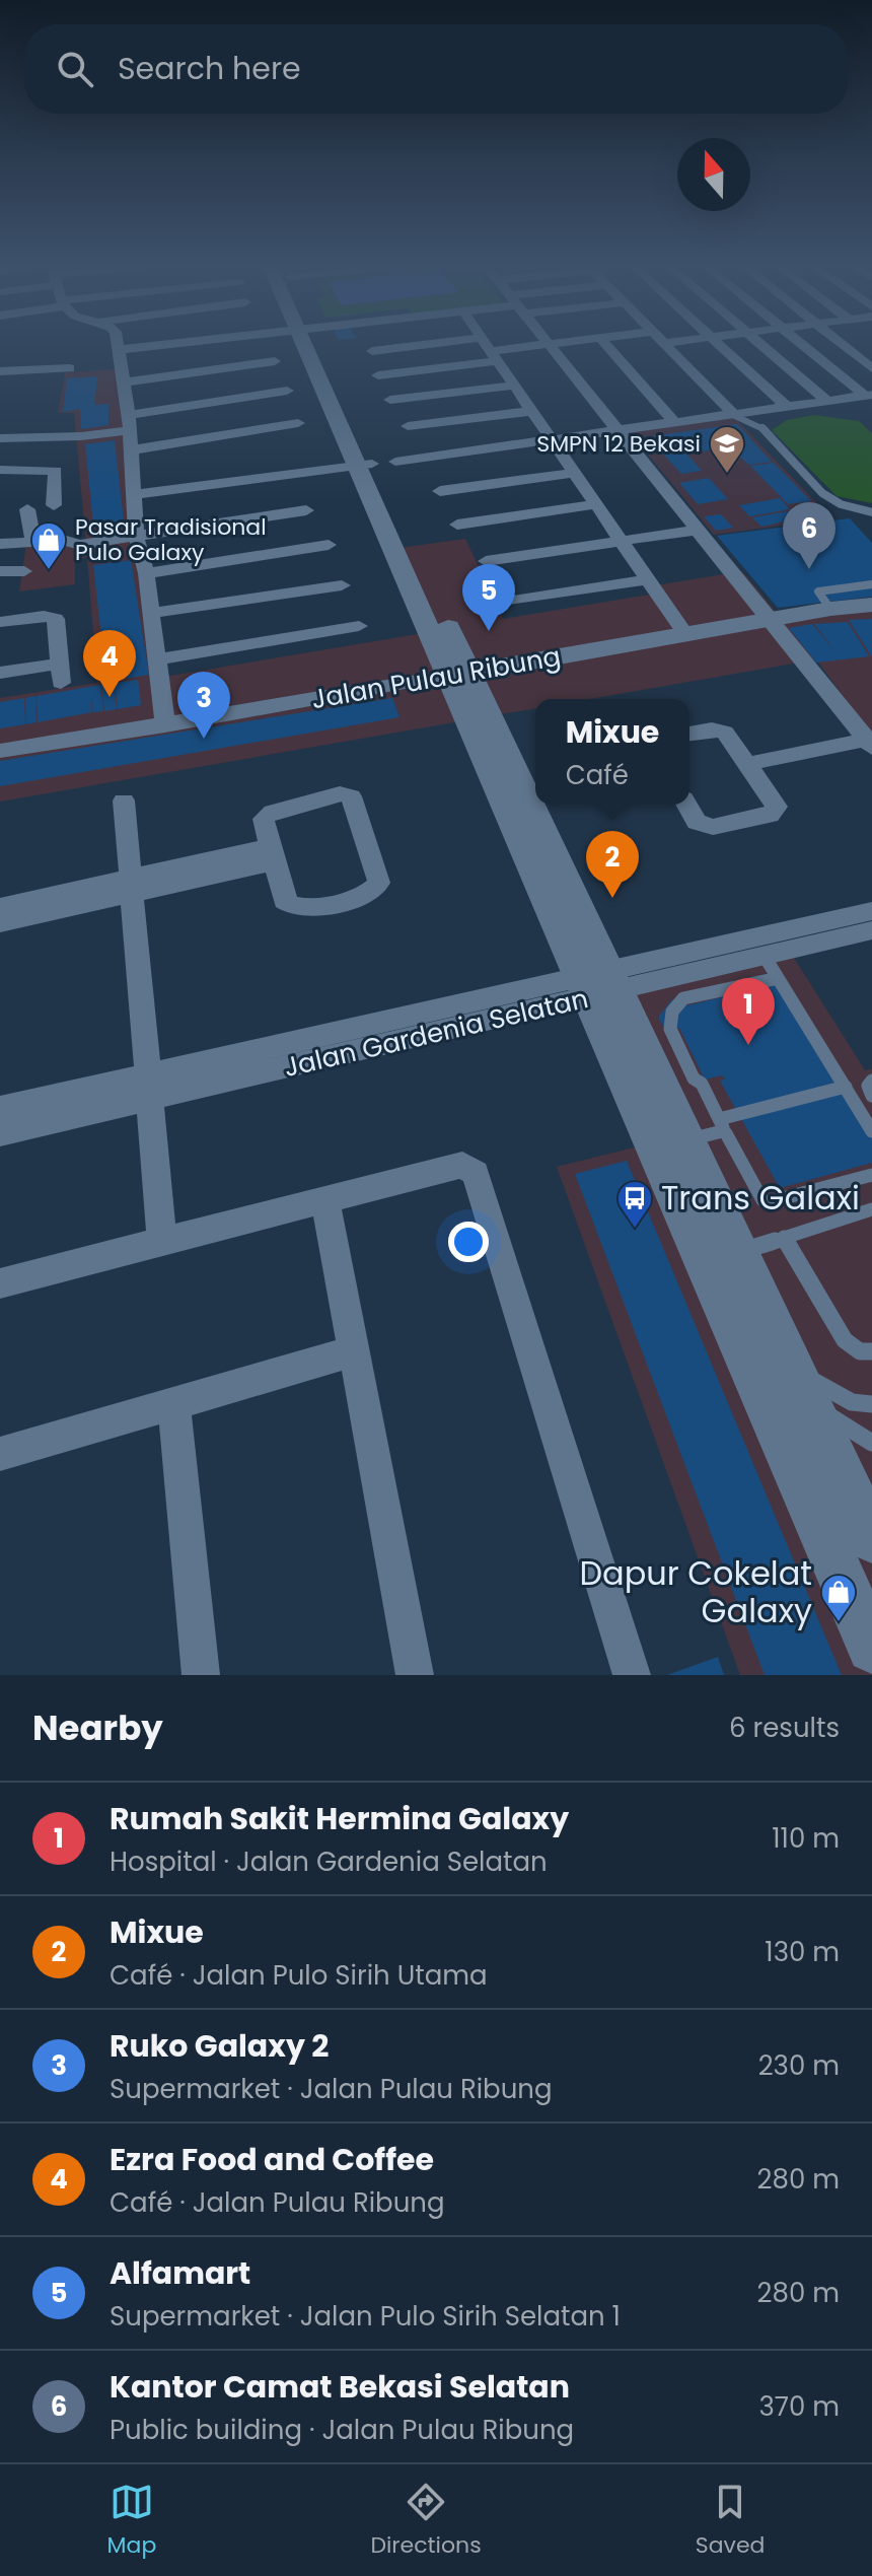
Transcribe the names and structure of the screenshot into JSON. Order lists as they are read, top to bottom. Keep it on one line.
{"streets":{"main road":["Jalan Pulau Ribung"],"street":["Jalan Gardenia Selatan"]},"places":{"school or university":["SMPN 12 Bekasi"],"shop":["Pasar Tradisional Pulo Galaxy","Dapur Cokelat Galaxy"],"bus stop":["Trans Galaxi"]},"north":"top","page":{"search":"Search here","pins":["6","5","4","3","2","1"],"popup":["Mixue","Café"],"heading":["Nearby","6 results"],"list":[{"mark":"1","name":"Rumah Sakit Hermina Galaxy","note":"Hospital · Jalan Gardenia Selatan","value":"110 m"},{"mark":"2","name":"Mixue","note":"Café · Jalan Pulo Sirih Utama","value":"130 m"},{"mark":"3","name":"Ruko Galaxy 2","note":"Supermarket · Jalan Pulau Ribung","value":"230 m"},{"mark":"4","name":"Ezra Food and Coffee","note":"Café · Jalan Pulau Ribung","value":"280 m"},{"mark":"5","name":"Alfamart","note":"Supermarket · Jalan Pulo Sirih Selatan 1","value":"280 m"},{"mark":"6","name":"Kantor Camat Bekasi Selatan","note":"Public building · Jalan Pulau Ribung","value":"370 m"}],"nav":["Map","Directions","Saved"]}}
